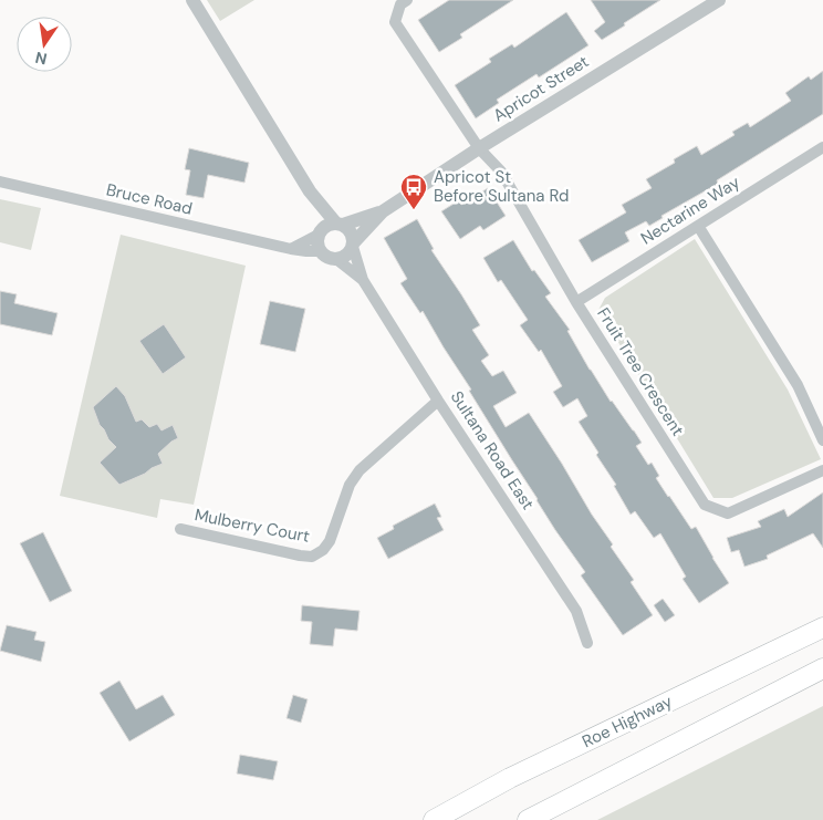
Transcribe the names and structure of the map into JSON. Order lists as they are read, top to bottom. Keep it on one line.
{"streets":{"highway":["Roe Highway"],"street":["Apricot Street","Bruce Road","Nectarine Way","Fruit Tree Crescent","Sultana Road East","Mulberry Court"]},"crossings":[["Apricot Street","Bruce Road"],["Apricot Street","Fruit Tree Crescent"],["Apricot Street","Sultana Road East"],["Bruce Road","Sultana Road East"],["Nectarine Way","Fruit Tree Crescent"],["Sultana Road East","Mulberry Court"]],"places":{"bus stop":["Apricot St Before Sultana Rd"]},"north":"bottom"}
